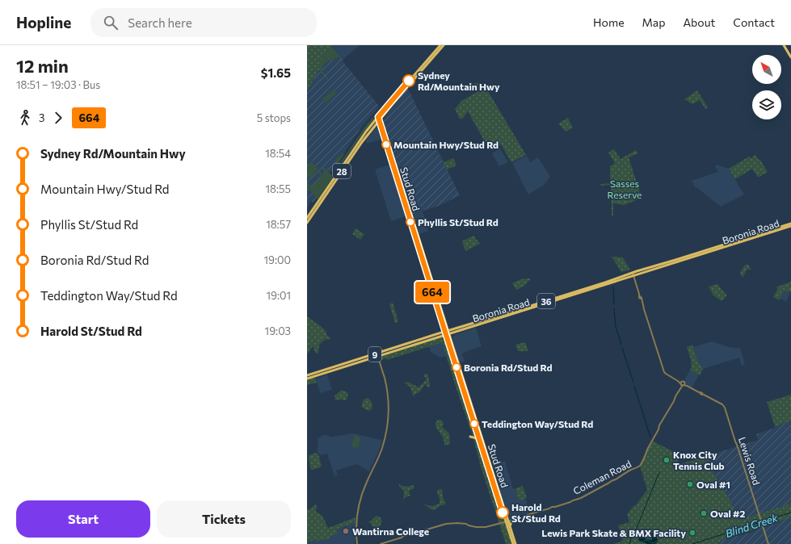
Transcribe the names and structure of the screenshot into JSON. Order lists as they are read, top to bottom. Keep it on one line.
{"streets":{"main road":["28","Stud Road","Boronia Road","36","9"],"street":["Lewis Road","Coleman Road"]},"crossings":[["28","Stud Road"],["Stud Road","Boronia Road"],["Stud Road","Coleman Road"],["Boronia Road","Lewis Road"],["Lewis Road","Coleman Road"]],"water":["Blind Creek"],"parks":["Sasses Reserve"],"places":["Sydney Rd/Mountain Hwy","Mountain Hwy/Stud Rd","Phyllis St/Stud Rd","Boronia Rd/Stud Rd","Teddington Way/Stud Rd","Knox City Tennis Club","Oval #1","Harold St/Stud Rd","Oval #2","Wantirna College","Lewis Park Skate & BMX Facility"],"lines":["bus line 664"],"north":"top left","page":{"header":"Hopline","search":"Search here","nav":["Home","Map","About","Contact"],"heading":["12 min","18:51 – 19:03 · Bus","$1.65"],"on_map":"664","legs":["3","664","5 stops"],"list":[{"name":"Sydney Rd/Mountain Hwy","value":"18:54"},{"name":"Mountain Hwy/Stud Rd","value":"18:55"},{"name":"Phyllis St/Stud Rd","value":"18:57"},{"name":"Boronia Rd/Stud Rd","value":"19:00"},{"name":"Teddington Way/Stud Rd","value":"19:01"},{"name":"Harold St/Stud Rd","value":"19:03"}],"buttons":["Start","Tickets"]}}
